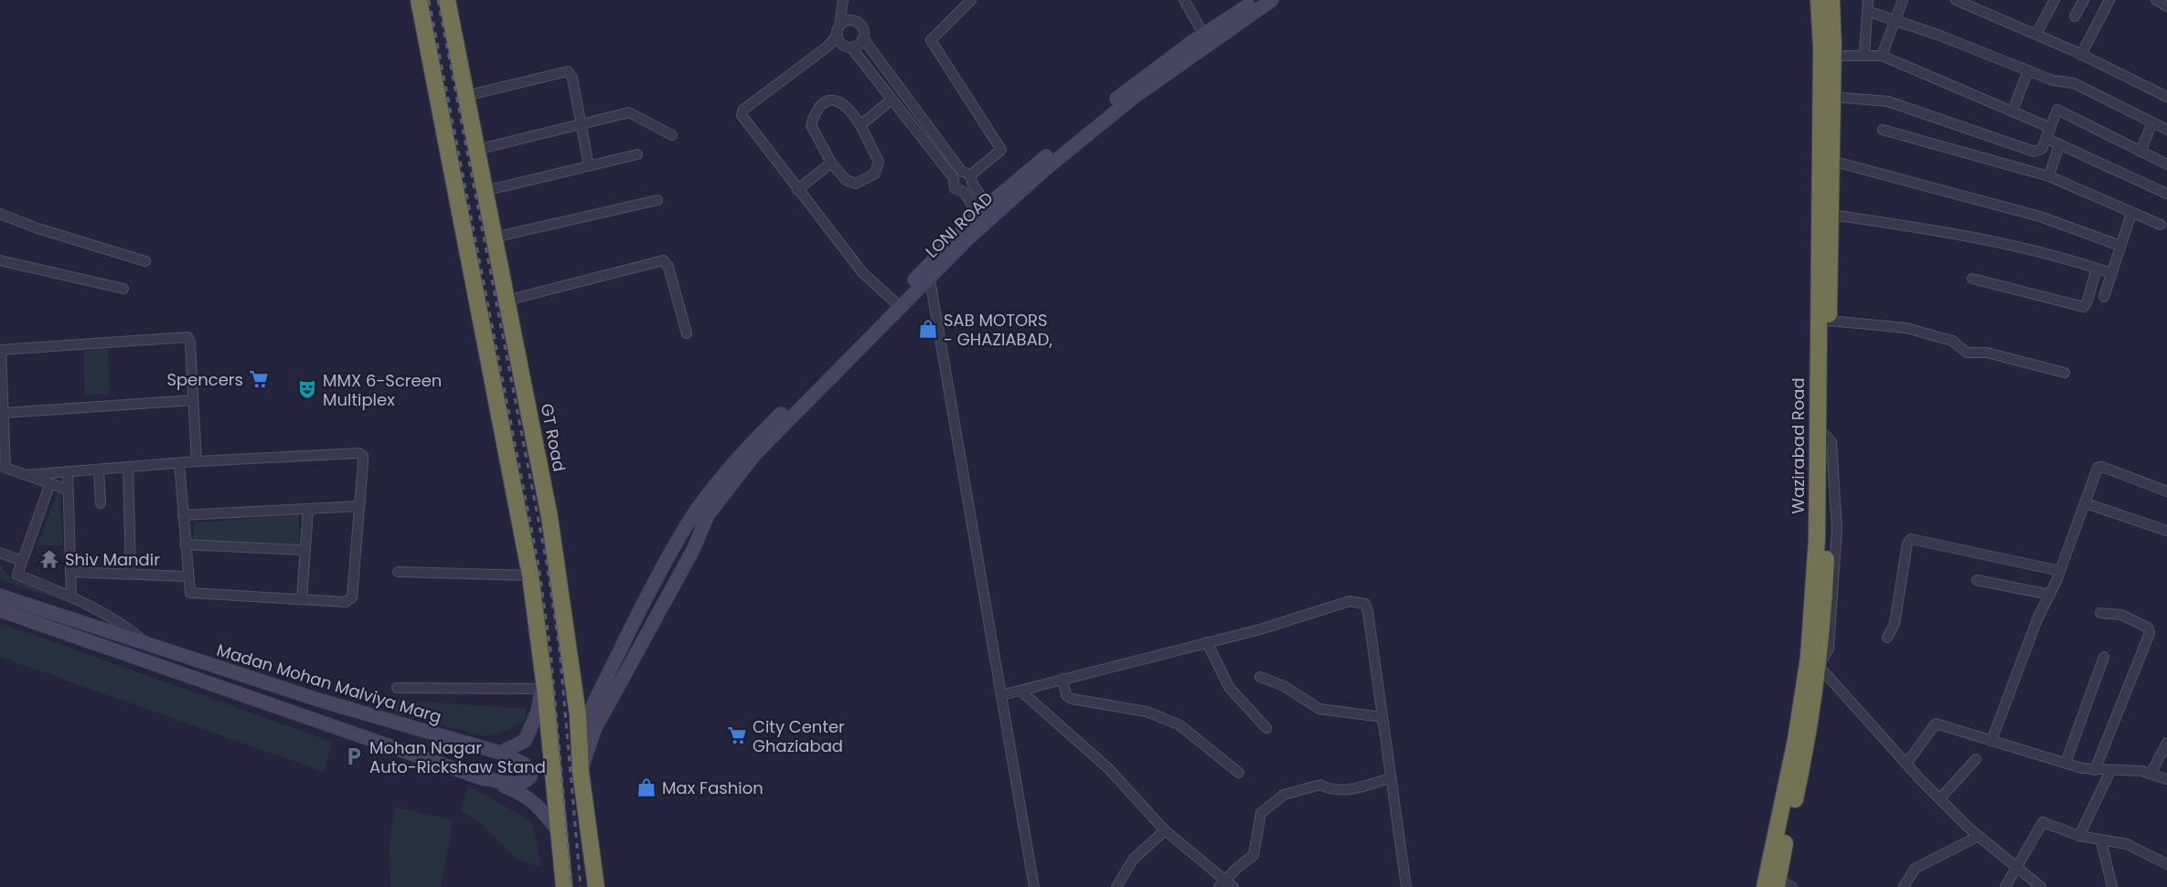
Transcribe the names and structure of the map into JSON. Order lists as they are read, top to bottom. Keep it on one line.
{"streets":{"highway":["GT Road","Wazirabad Road"],"street":["LONI ROAD","Madan Mohan Malviya Marg"]},"places":{"shop":["SAB MOTORS - GHAZIABAD,","Max Fashion"],"supermarket":["Spencers","City Center Ghaziabad"],"theatre":["MMX 6-Screen Multiplex"],"temple":["Shiv Mandir"],"parking":["Mohan Nagar Auto-Rickshaw Stand"]}}
